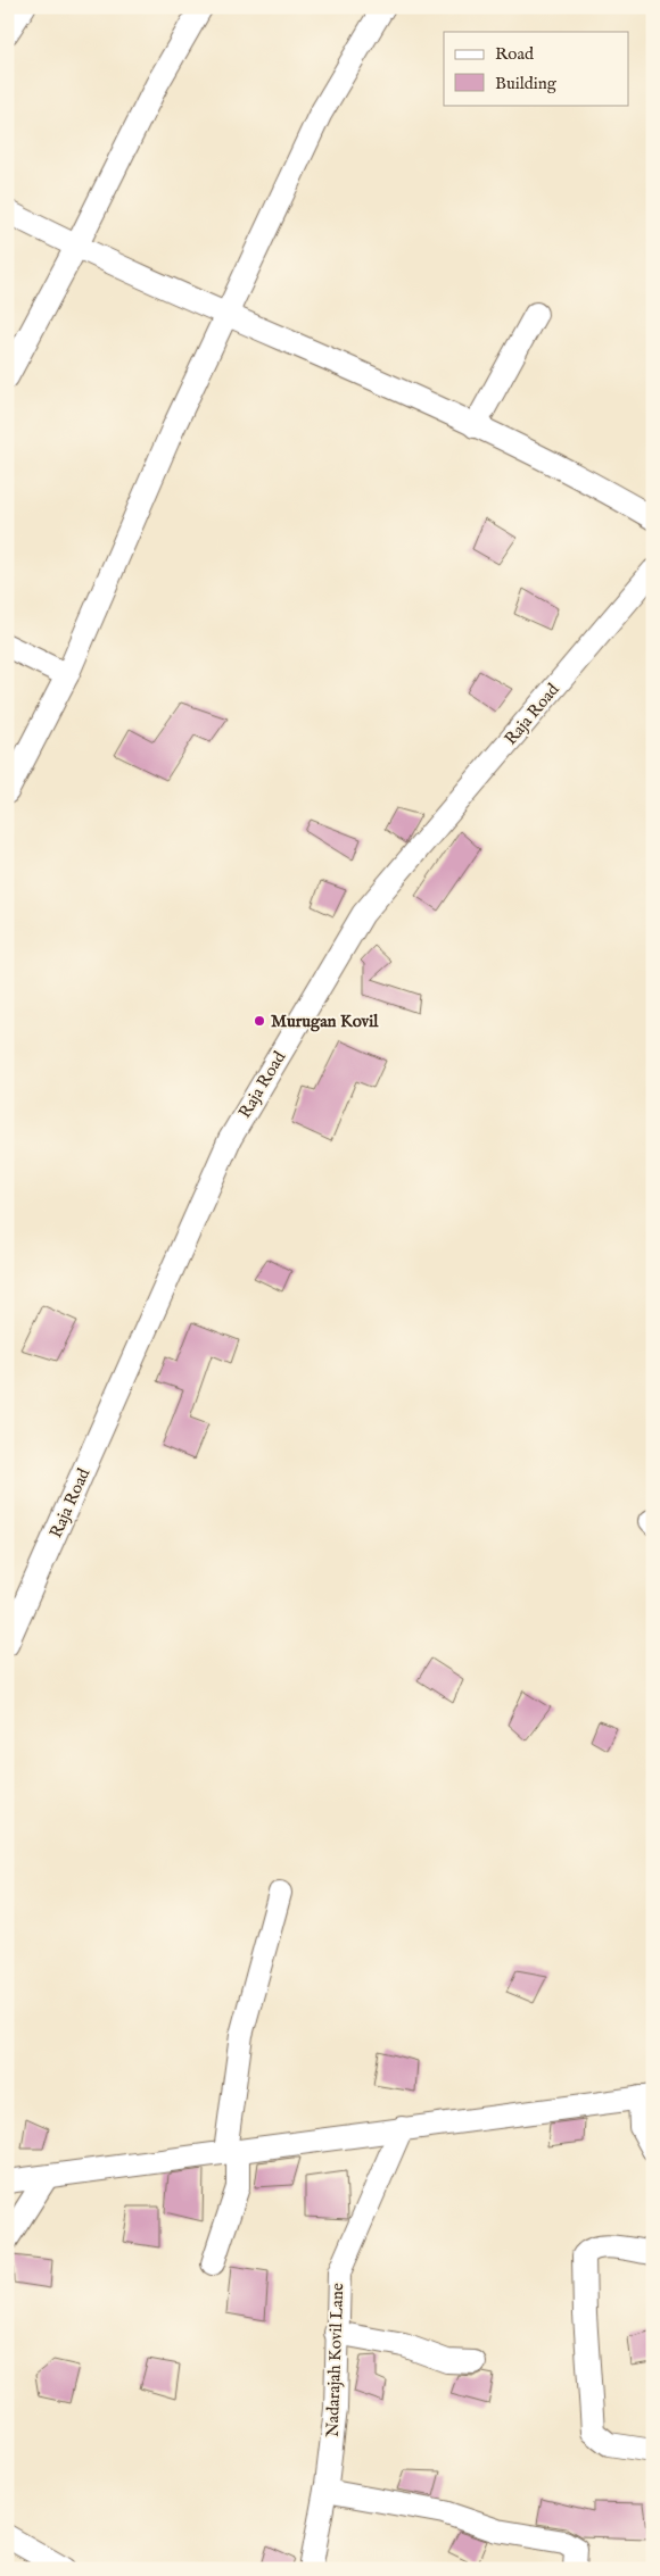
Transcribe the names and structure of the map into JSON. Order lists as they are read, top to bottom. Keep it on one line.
{"streets":{"street":["Raja Road","Nadarajah Kovil Lane"]},"places":["Murugan Kovil"],"legend":["Road","Building"]}
